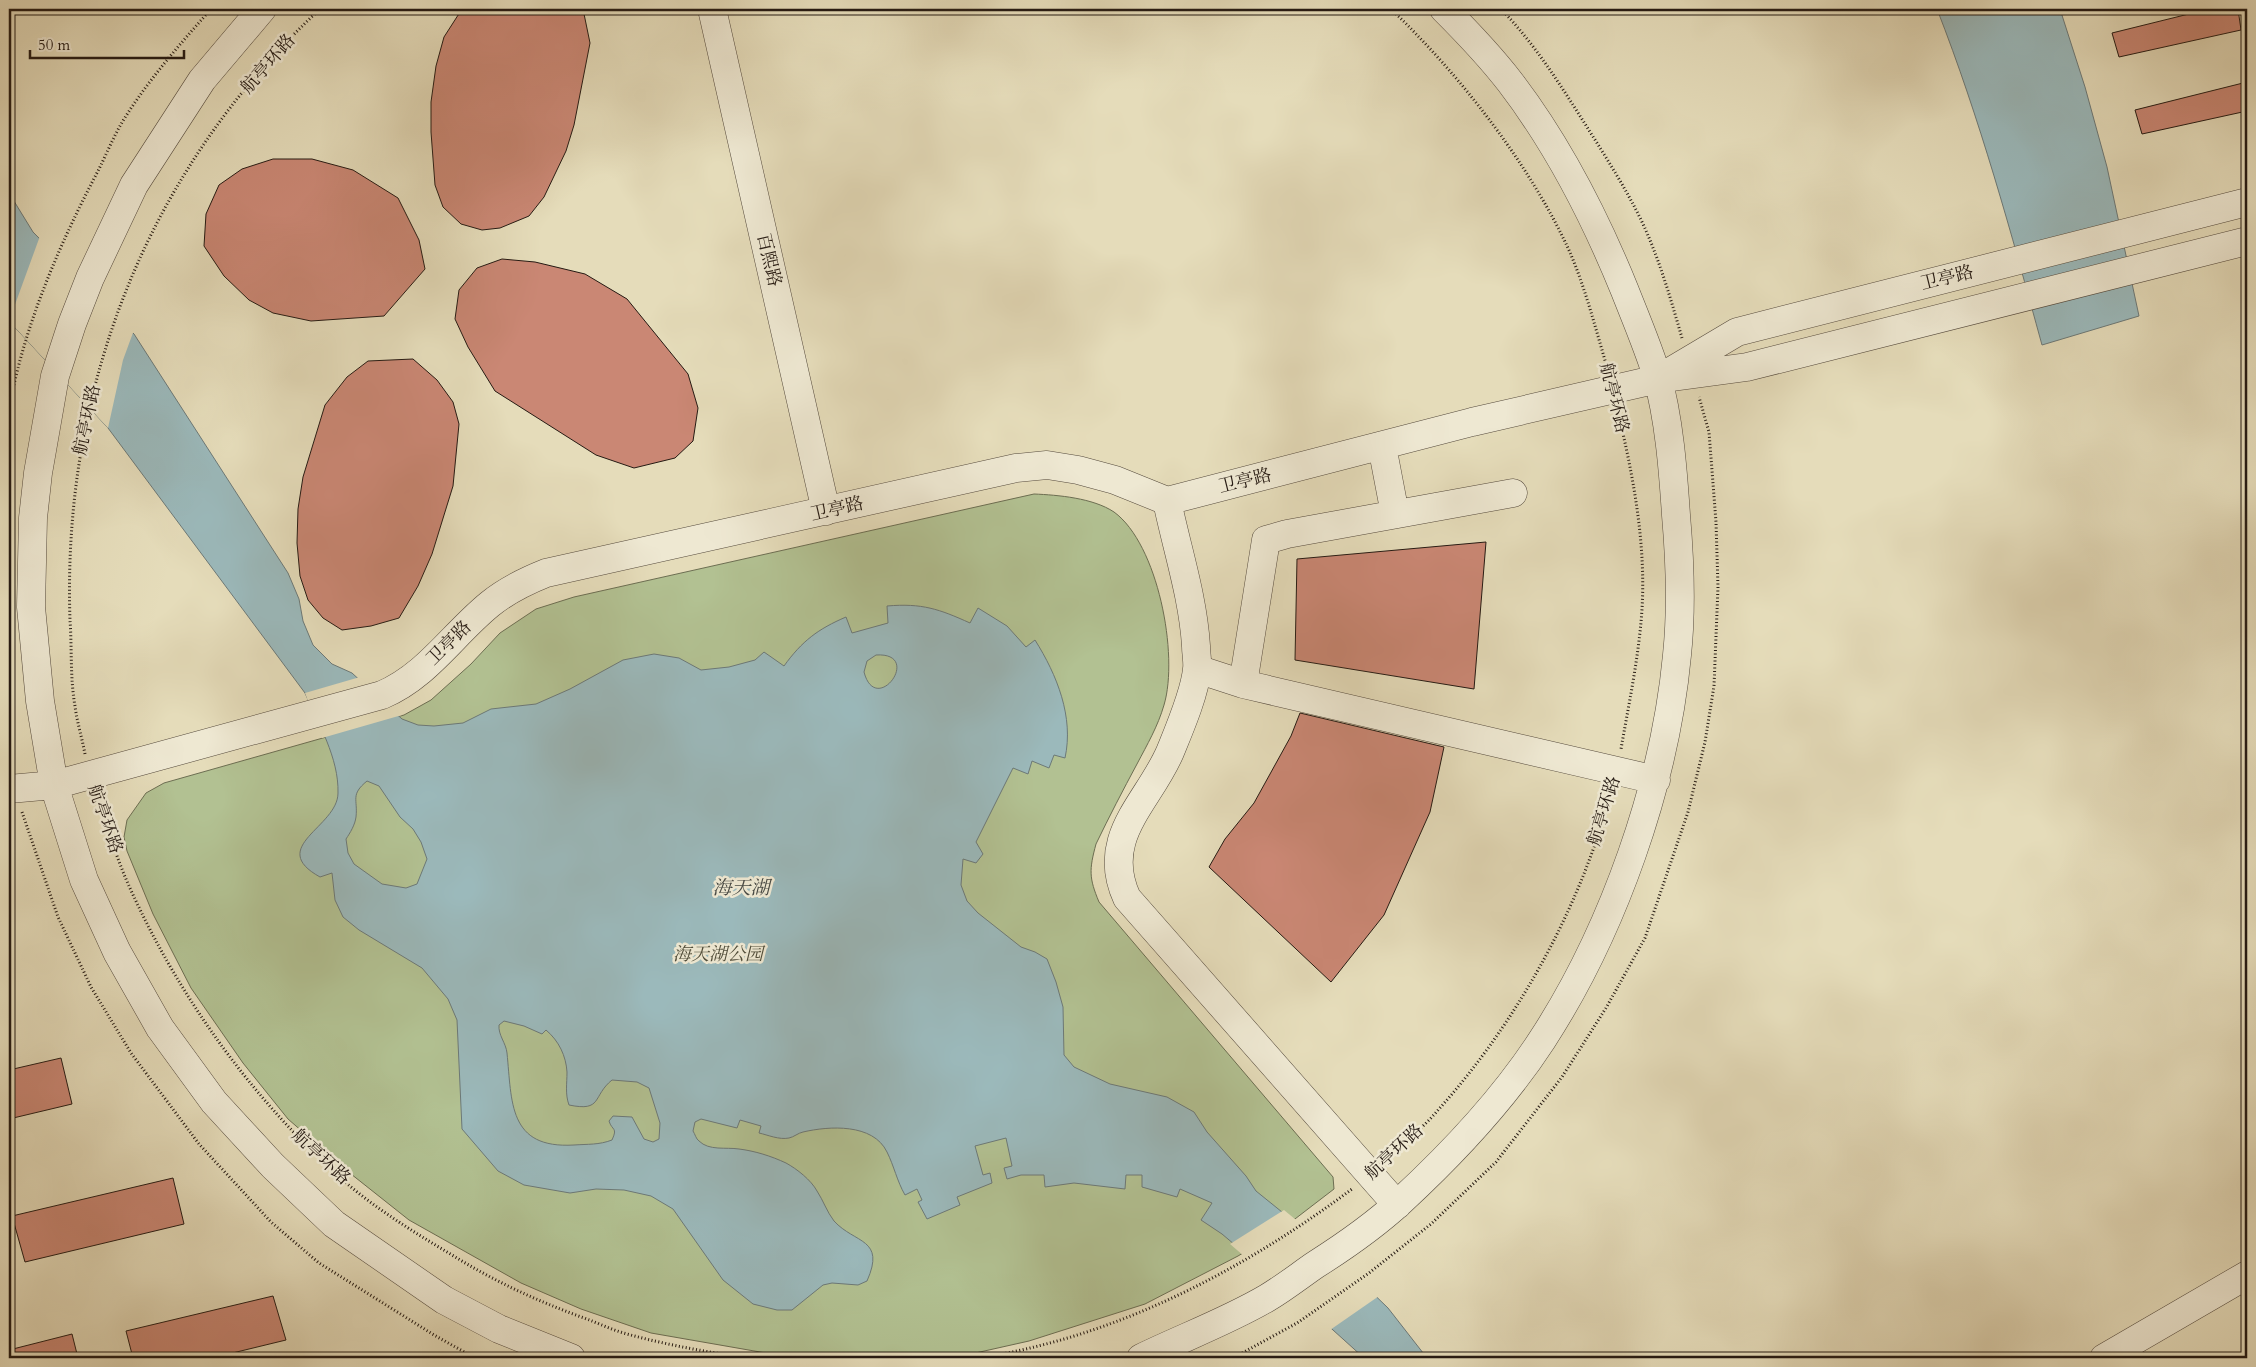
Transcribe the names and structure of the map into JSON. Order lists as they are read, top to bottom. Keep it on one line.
{"streets":{"street":["百熙路","卫亭路"],"path":["航亭环路"]},"crossings":[["航亭环路","卫亭路"],["百熙路","卫亭路"]],"water":["海天湖"],"parks":["海天湖公园"],"scale_bar":"50 m"}
